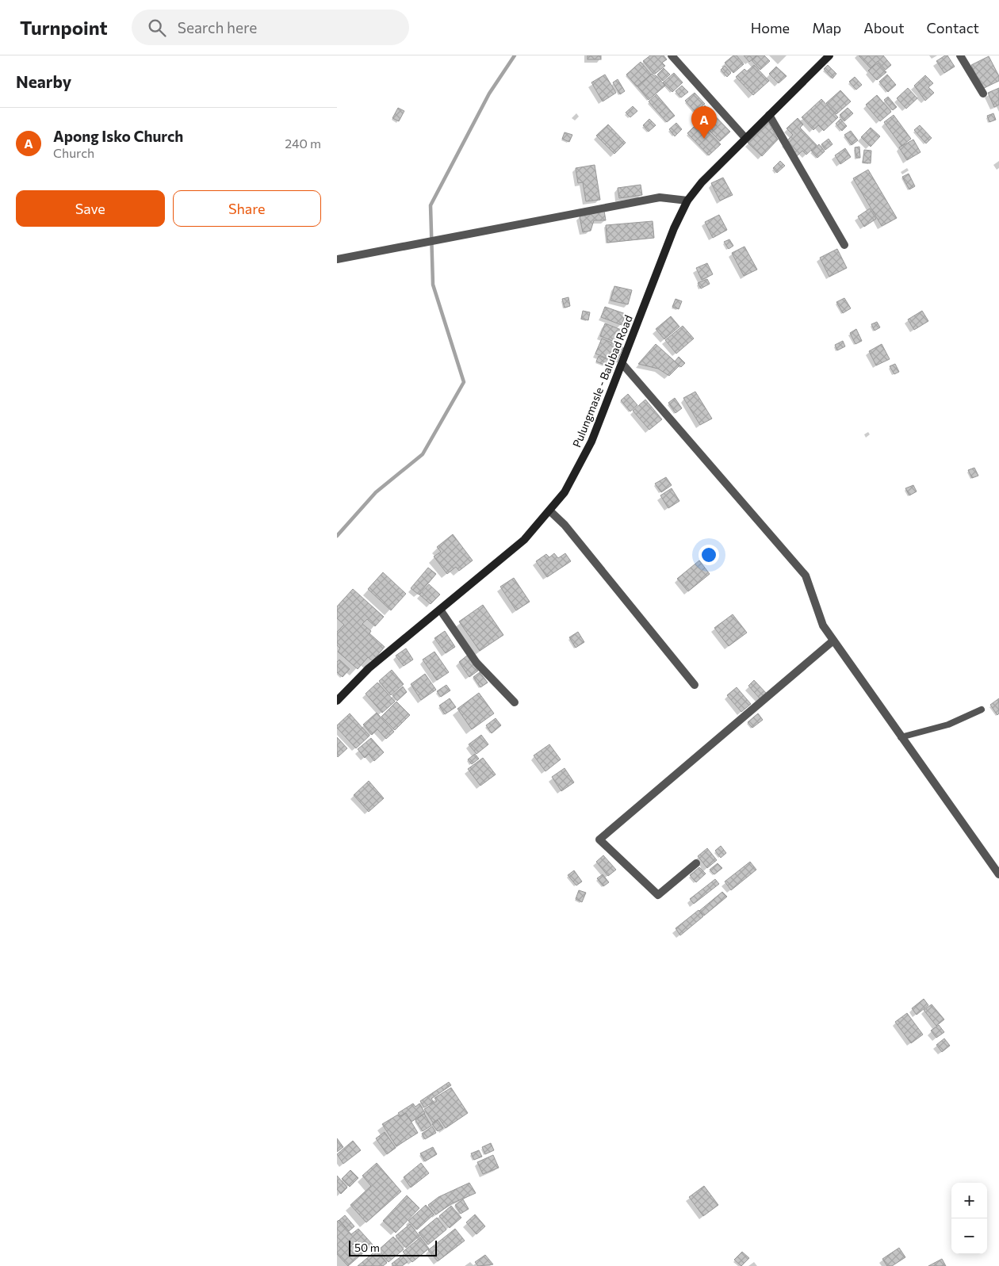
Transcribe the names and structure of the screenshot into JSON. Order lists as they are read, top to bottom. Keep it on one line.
{"streets":{"street":["Pulungmasle - Balubad Road"]},"scale_bar":"50 m","page":{"header":"Turnpoint","search":"Search here","nav":["Home","Map","About","Contact"],"heading":"Nearby","pins":"A","list":[{"mark":"A","name":"Apong Isko Church","note":"Church","value":"240 m"}],"buttons":["Save","Share"],"map_buttons":["+","−"],"scale":"50 m"}}
